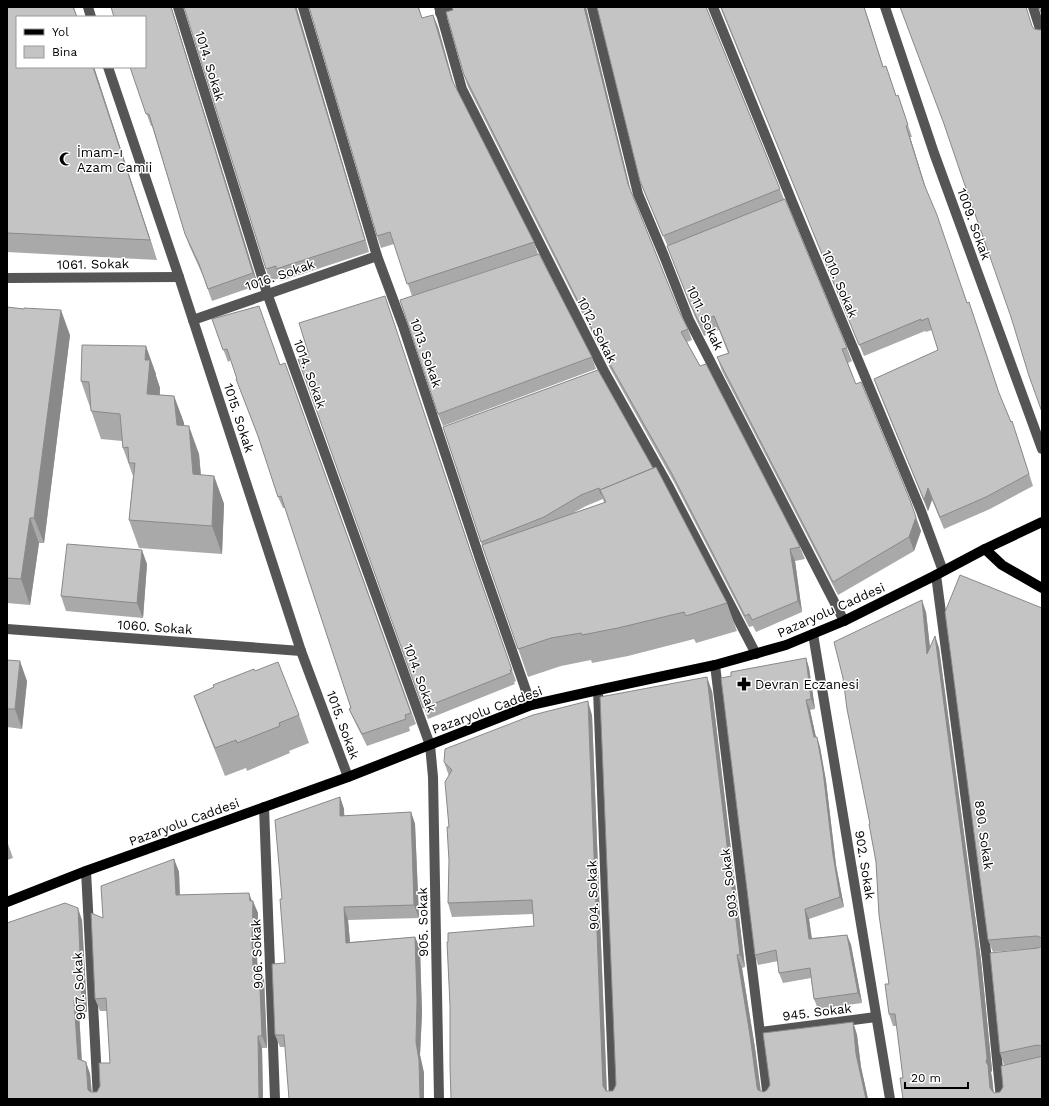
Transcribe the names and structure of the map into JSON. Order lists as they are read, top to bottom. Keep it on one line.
{"streets":{"main road":["Pazaryolu Caddesi"],"street":["1014. Sokak","1009. Sokak","1061. Sokak","1016. Sokak","1010. Sokak","1011. Sokak","1012. Sokak","1013. Sokak","1015. Sokak","1060. Sokak","890. Sokak","902. Sokak","903. Sokak","904. Sokak","905. Sokak","906. Sokak","907. Sokak","945. Sokak"]},"crossings":[["1014. Sokak","1016. Sokak"],["1014. Sokak","Pazaryolu Caddesi"],["1014. Sokak","905. Sokak"],["1061. Sokak","1015. Sokak"],["1016. Sokak","1013. Sokak"],["1016. Sokak","1015. Sokak"],["1010. Sokak","Pazaryolu Caddesi"],["1010. Sokak","890. Sokak"],["1011. Sokak","Pazaryolu Caddesi"],["1012. Sokak","Pazaryolu Caddesi"],["1013. Sokak","Pazaryolu Caddesi"],["1015. Sokak","Pazaryolu Caddesi"],["1015. Sokak","1060. Sokak"],["Pazaryolu Caddesi","890. Sokak"],["Pazaryolu Caddesi","902. Sokak"],["Pazaryolu Caddesi","903. Sokak"],["Pazaryolu Caddesi","904. Sokak"],["Pazaryolu Caddesi","905. Sokak"],["Pazaryolu Caddesi","906. Sokak"],["Pazaryolu Caddesi","907. Sokak"],["902. Sokak","945. Sokak"],["903. Sokak","945. Sokak"]],"places":{"mosque":["İmam-ı Azam Camii"],"pharmacy":["Devran Eczanesi"]},"legend":["Yol","Bina"],"scale_bar":"20 m"}
